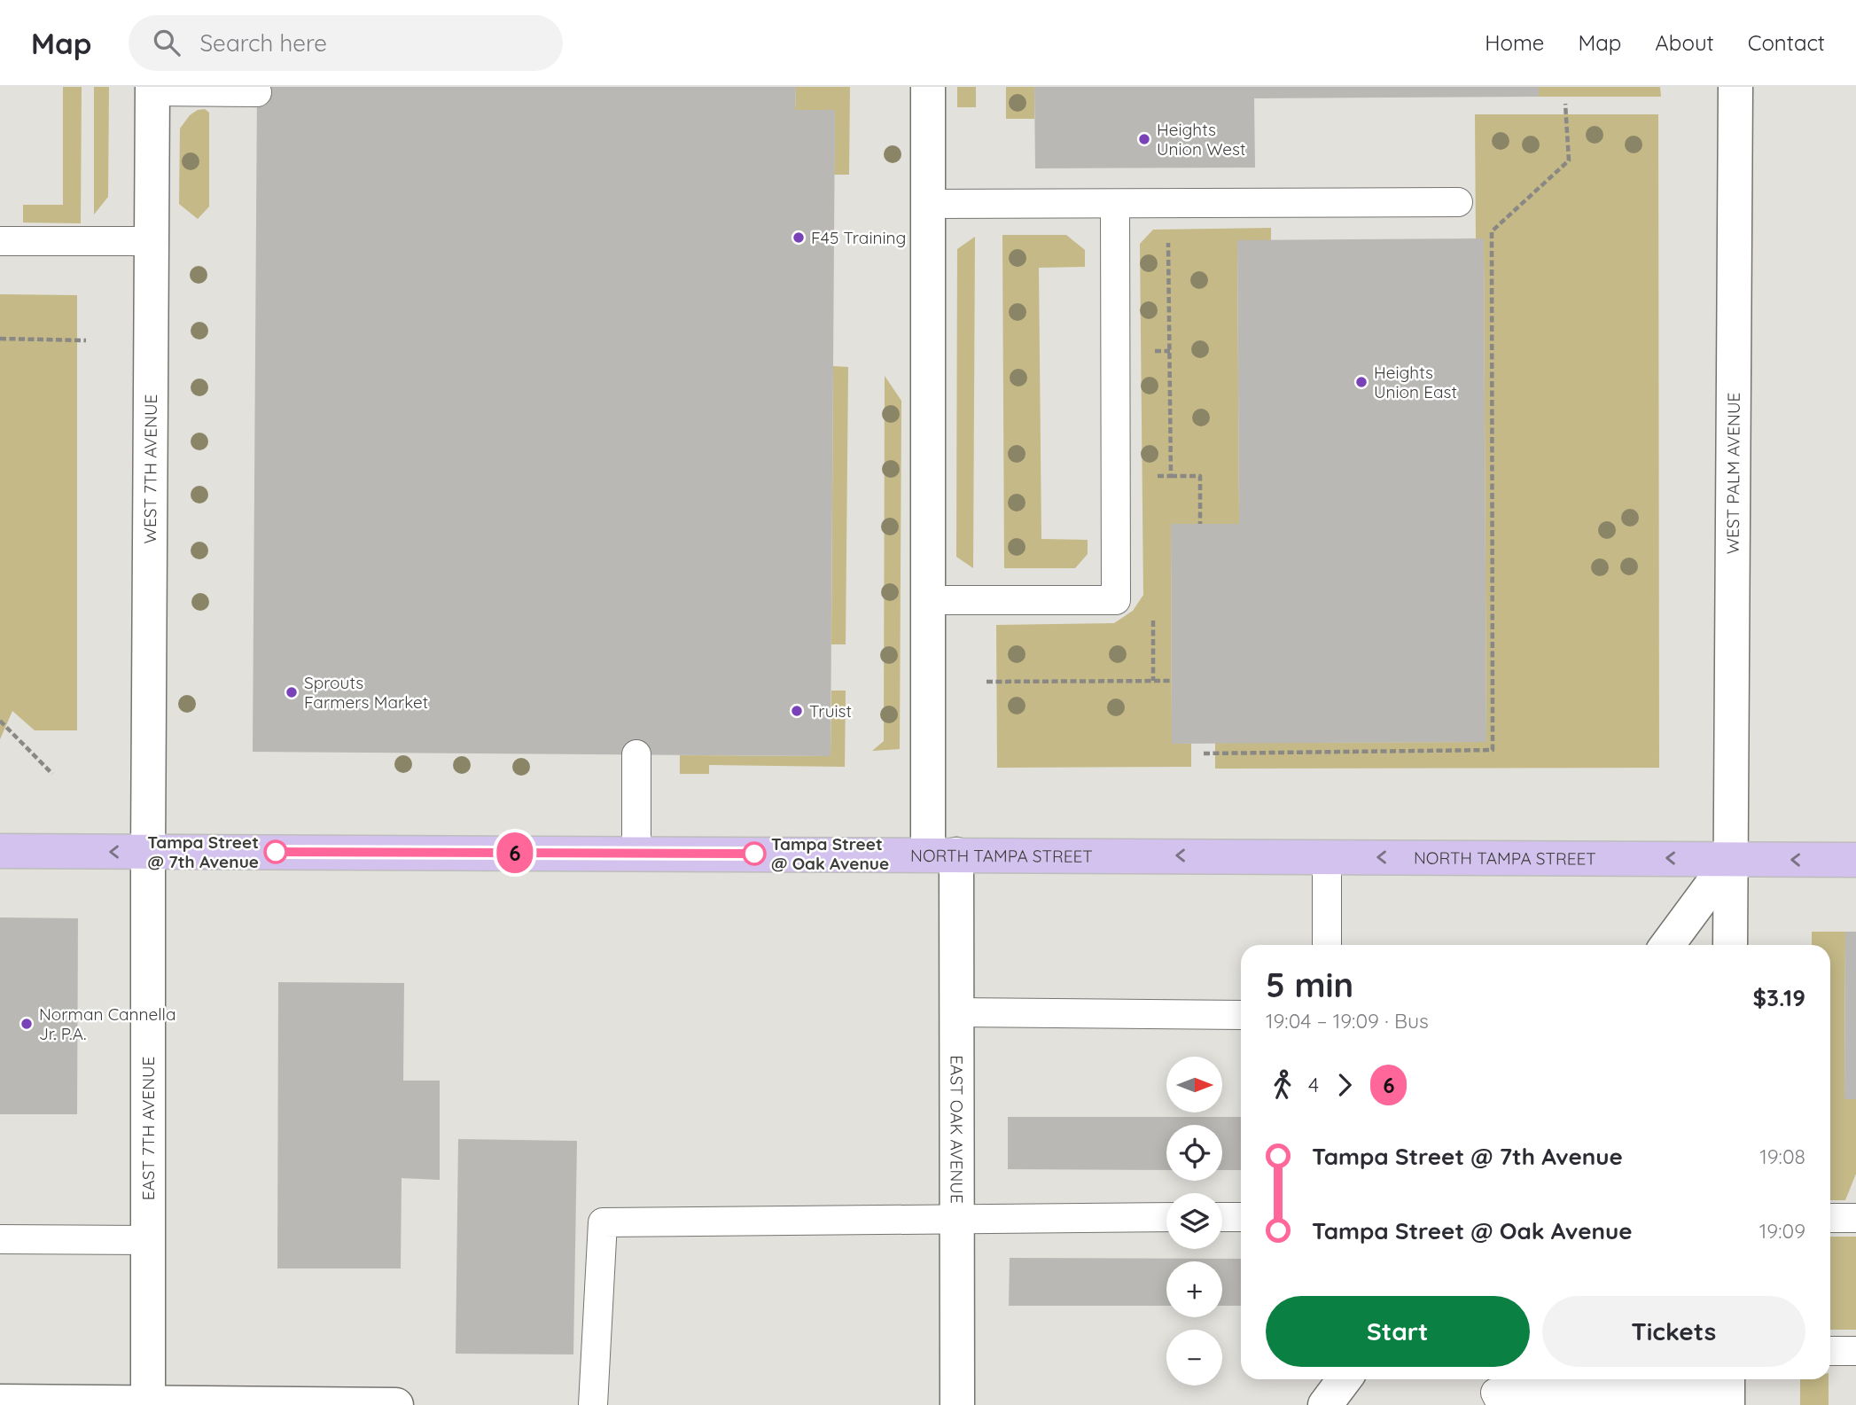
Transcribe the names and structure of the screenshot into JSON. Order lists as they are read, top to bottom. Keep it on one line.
{"streets":{"main road":["NORTH TAMPA STREET"],"street":["WEST 7TH AVENUE","WEST PALM AVENUE","EAST 7TH AVENUE","EAST OAK AVENUE"]},"crossings":[["WEST 7TH AVENUE","NORTH TAMPA STREET"],["WEST 7TH AVENUE","EAST 7TH AVENUE"],["WEST PALM AVENUE","NORTH TAMPA STREET"],["NORTH TAMPA STREET","EAST 7TH AVENUE"],["NORTH TAMPA STREET","EAST OAK AVENUE"]],"one_way":["NORTH TAMPA STREET"],"places":["Heights Union West","F45 Training","Heights Union East","Sprouts Farmers Market","Truist","Tampa Street @ 7th Avenue","Tampa Street @ Oak Avenue","Norman Cannella Jr. P.A."],"lines":["bus line 6"],"north":"right","page":{"header":"Map","search":"Search here","nav":["Home","Map","About","Contact"],"on_map":"6","heading":["5 min","19:04 – 19:09 · Bus","$3.19"],"legs":["4","6"],"map_buttons":["+","−"],"list":[{"name":"Tampa Street @ 7th Avenue","value":"19:08"},{"name":"Tampa Street @ Oak Avenue","value":"19:09"}],"buttons":["Start","Tickets"]}}
